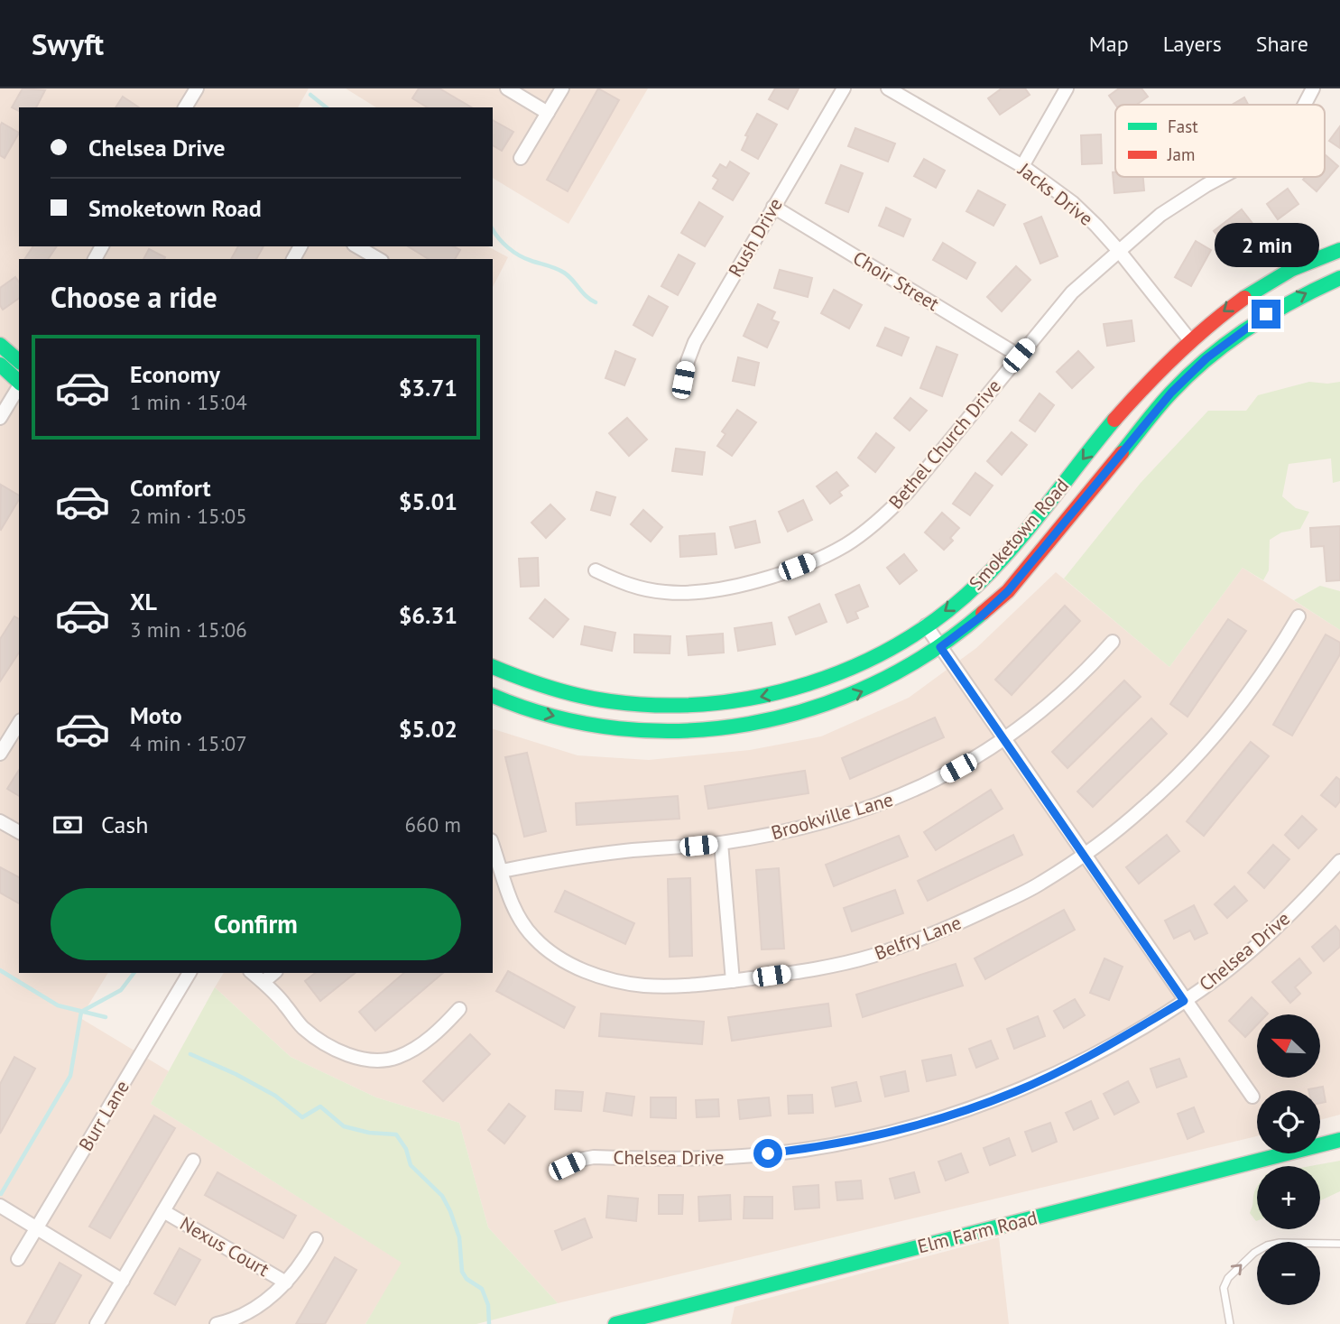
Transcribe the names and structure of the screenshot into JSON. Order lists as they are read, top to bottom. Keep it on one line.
{"streets":{"main road":["Smoketown Road","Elm Farm Road"],"street":["Jacks Drive","Rush Drive","Choir Street","Bethel Church Drive","Brookville Lane","Belfry Lane","Chelsea Drive","Burr Lane","Nexus Court"]},"crossings":[["Jacks Drive","Bethel Church Drive"],["Jacks Drive","Smoketown Road"],["Rush Drive","Choir Street"],["Choir Street","Bethel Church Drive"],["Brookville Lane","Belfry Lane"]],"legend":["Fast","Jam"],"north":"top left","page":{"header":"Swyft","nav":["Map","Layers","Share"],"banner":["Chelsea Drive","Smoketown Road"],"bubble":"2 min","heading":"Choose a ride","list":[{"name":"Economy","note":"1 min · 15:04","value":"$3.71"},{"name":"Comfort","note":"2 min · 15:05","value":"$5.01"},{"name":"XL","note":"3 min · 15:06","value":"$6.31"},{"name":"Moto","note":"4 min · 15:07","value":"$5.02"}],"pay":["Cash","660 m"],"buttons":"Confirm","map_buttons":["+","−"]}}
